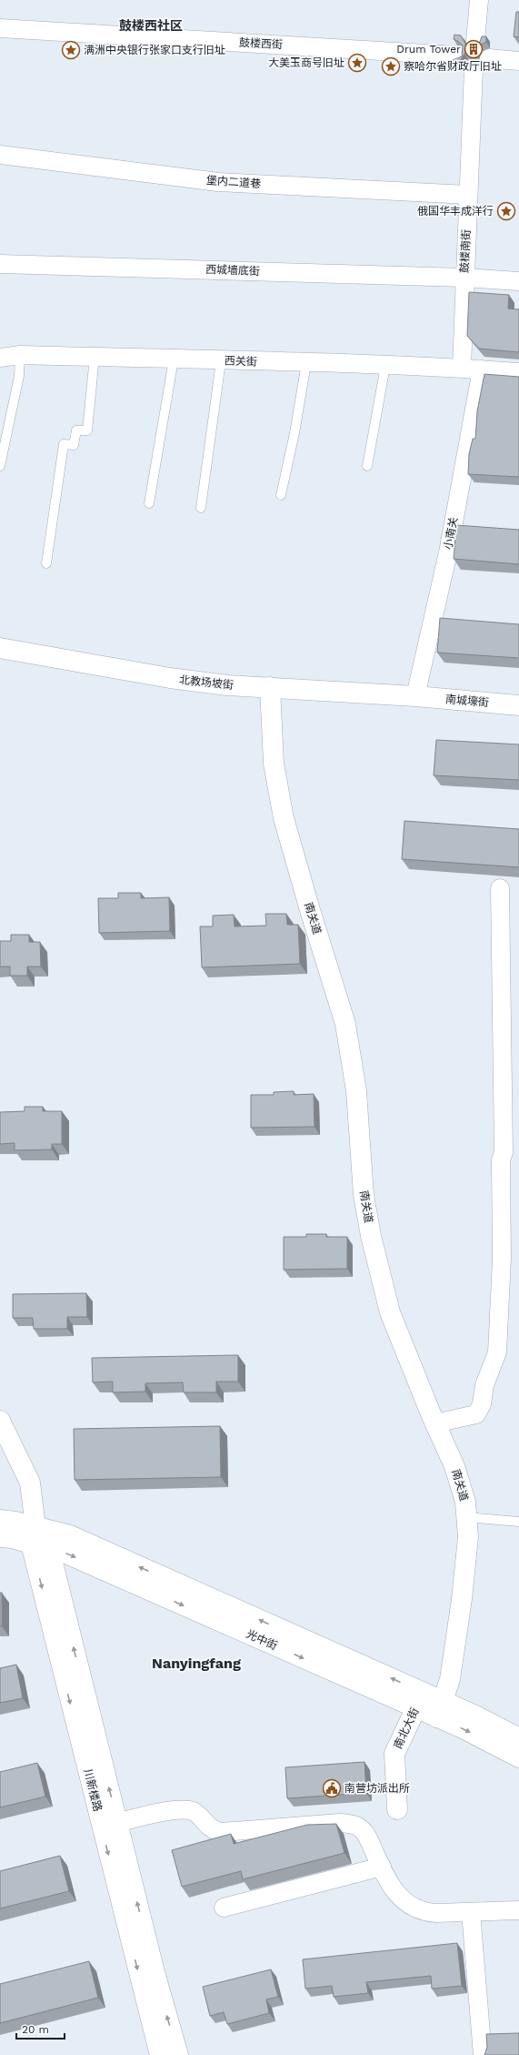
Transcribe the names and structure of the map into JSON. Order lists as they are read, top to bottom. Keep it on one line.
{"streets":{"street":["鼓楼西街","堡内二道巷","鼓楼南街","西城墙底街","西关街","小南关","北教场坡街","南城壕街","南关道","光中街","南北大街","川新楼路"]},"crossings":[["堡内二道巷","鼓楼南街"],["鼓楼南街","西城墙底街"],["鼓楼南街","西关街"],["西关街","小南关"],["小南关","北教场坡街"],["小南关","南城壕街"],["北教场坡街","南城壕街"],["北教场坡街","南关道"],["南关道","光中街"],["光中街","南北大街"],["光中街","川新楼路"]],"districts":["鼓楼西社区","Nanyingfang"],"places":{"building":["Drum Tower"],"place":["满洲中央银行张家口支行旧址","大美玉商号旧址","察哈尔省财政厅旧址","俄国华丰成洋行"],"public building":["南营坊派出所"]},"scale_bar":"20 m"}
